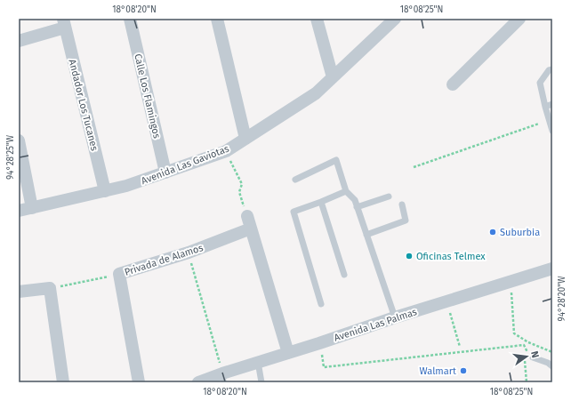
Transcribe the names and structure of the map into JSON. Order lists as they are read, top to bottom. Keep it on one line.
{"streets":{"street":["Calle Los Flamingos","Andador Los Tucanes","Avenida Las Gaviotas","Privada de Alamos","Avenida Las Palmas"]},"crossings":[["Calle Los Flamingos","Avenida Las Gaviotas"],["Andador Los Tucanes","Avenida Las Gaviotas"]],"places":["Suburbia","Oficinas Telmex","Walmart"],"north":"right","coordinates":["18°08'20\"N","18°08'25\"N","94°28'25\"W","94°28'20\"W"]}
